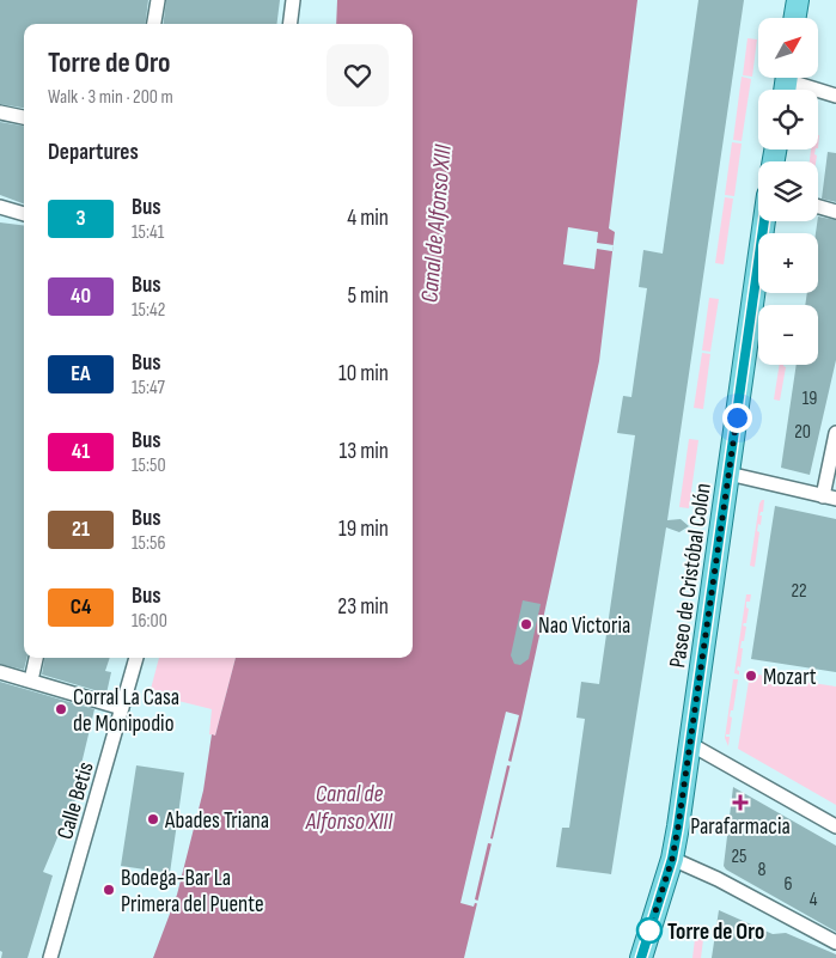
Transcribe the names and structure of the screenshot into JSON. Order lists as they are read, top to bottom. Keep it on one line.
{"streets":{"main road":["Paseo de Cristóbal Colón"],"street":["Calle Betis"]},"water":["Canal de Alfonso XIII"],"places":{"other":["Nao Victoria","Mozart","Corral La Casa de Monipodio","Abades Triana","Bodega-Bar La Primera del Puente","Torre de Oro"],"health":["Parafarmacia"]},"lines":["bus line 3"],"house_numbers":["19","20","22","25","8","6","4"],"north":"top right","page":{"map_buttons":["+","−"],"heading":[["Torre de Oro","Walk · 3 min · 200 m"],"Departures"],"list":[{"mark":"3","name":"Bus","note":"15:41","value":"4 min"},{"mark":"40","name":"Bus","note":"15:42","value":"5 min"},{"mark":"EA","name":"Bus","note":"15:47","value":"10 min"},{"mark":"41","name":"Bus","note":"15:50","value":"13 min"},{"mark":"21","name":"Bus","note":"15:56","value":"19 min"},{"mark":"C4","name":"Bus","note":"16:00","value":"23 min"}]}}
